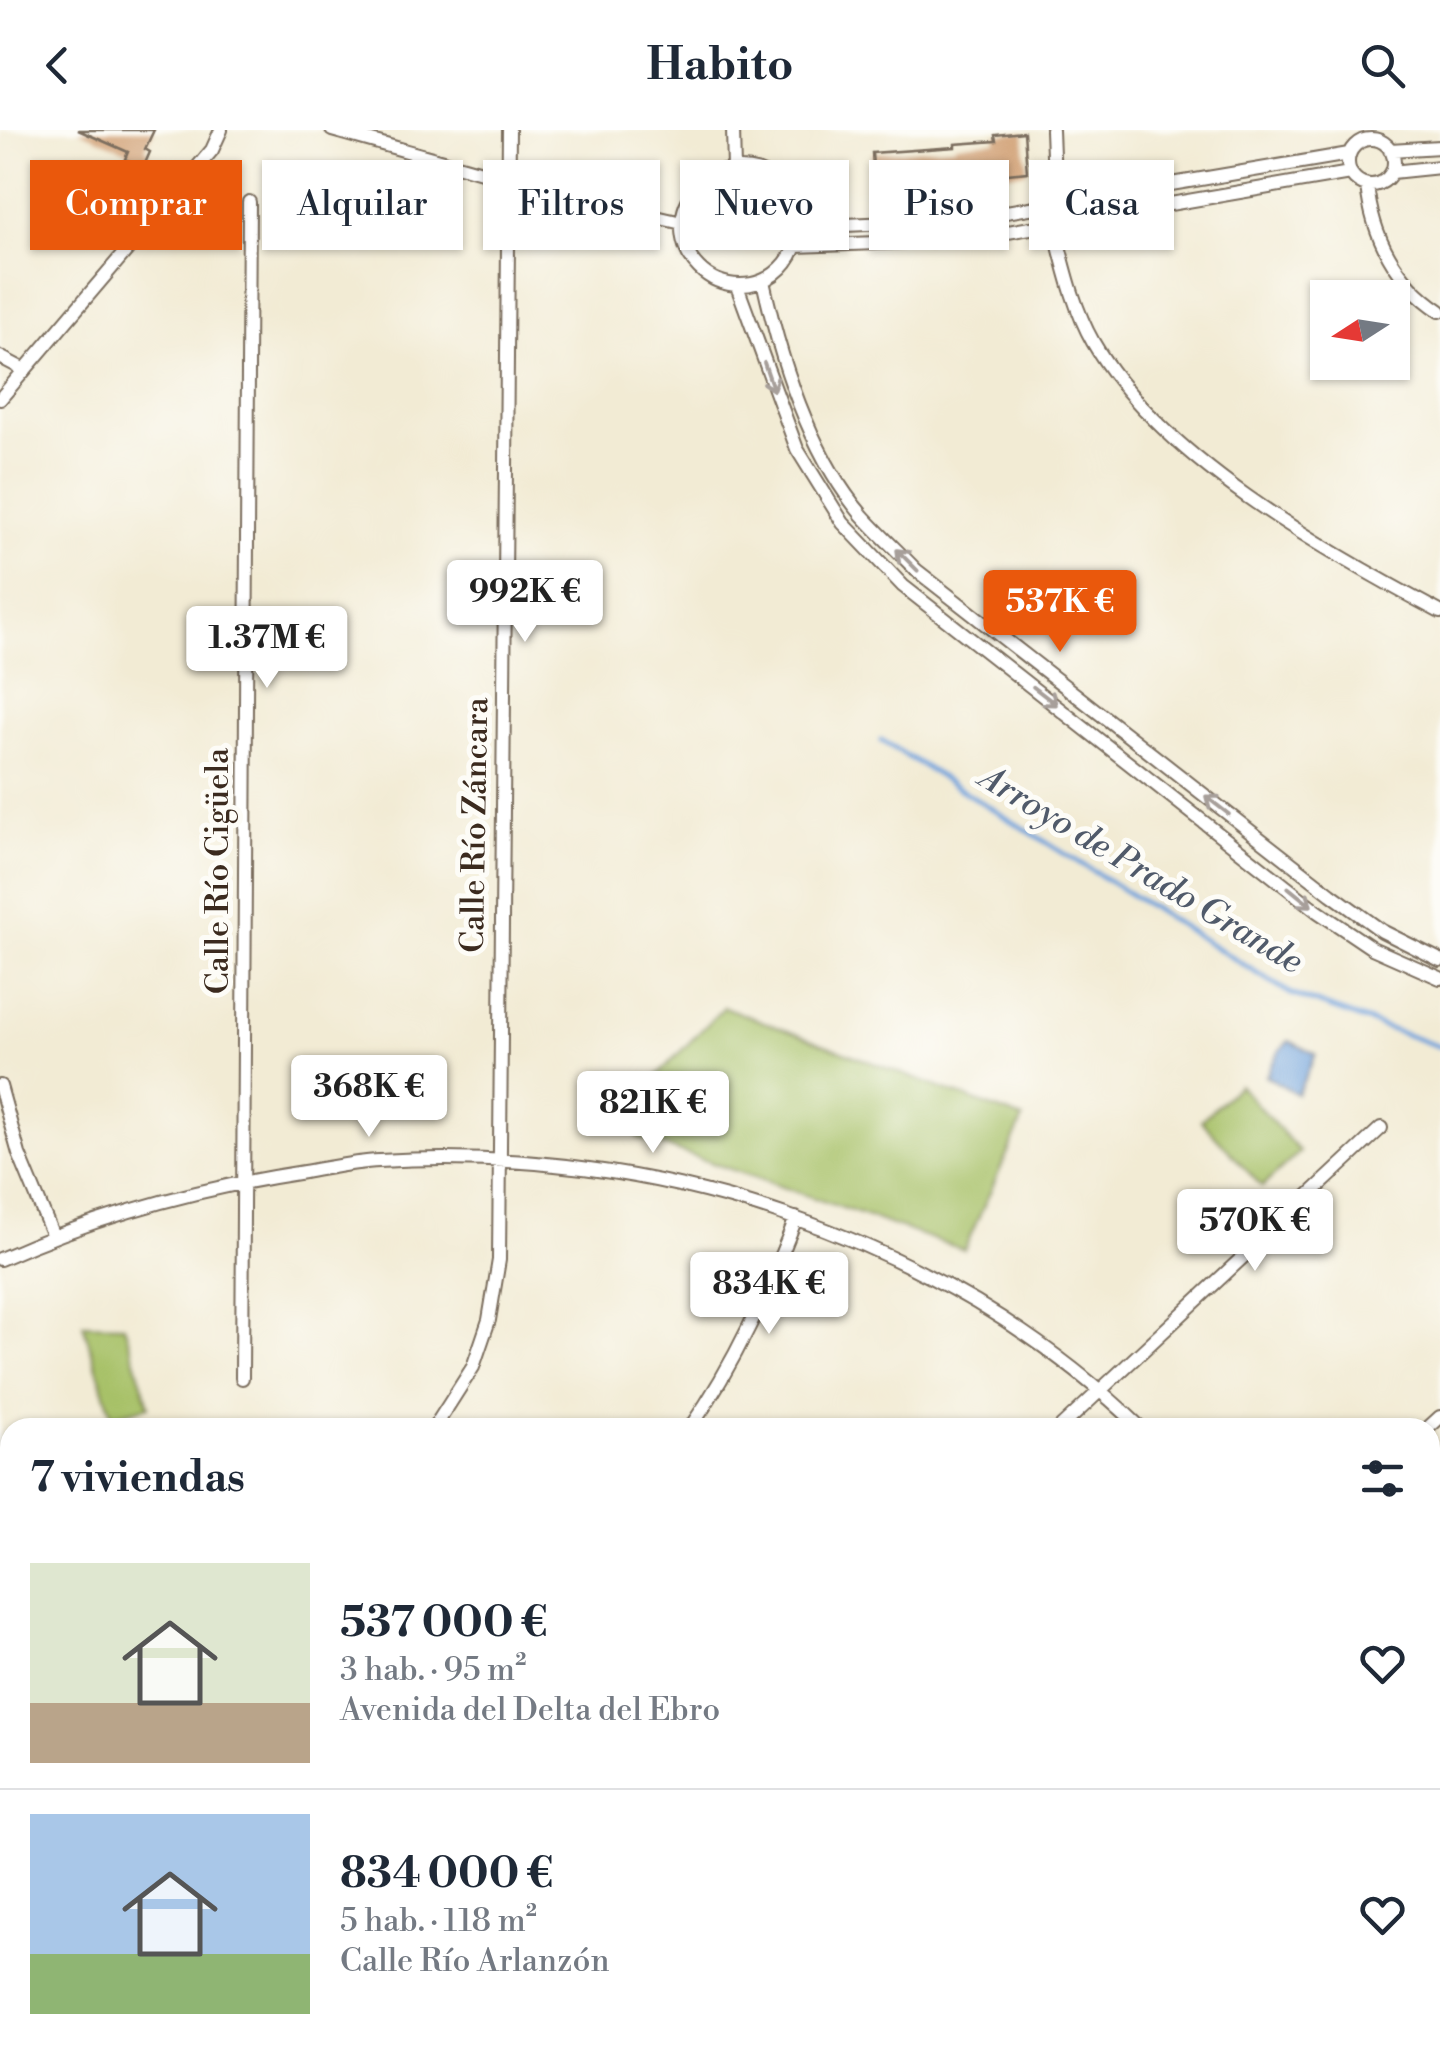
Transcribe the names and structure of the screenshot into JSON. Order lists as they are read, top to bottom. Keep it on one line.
{"streets":{"street":["Calle Río Záncara","Calle Río Cigüela"]},"water":["Arroyo de Prado Grande"],"north":"left","page":{"header":"Habito","chip":["Comprar","Alquilar","Filtros","Nuevo","Piso","Casa"],"price":["992K €","537K €","1.37M €","368K €","821K €","570K €","834K €"],"heading":"7 viviendas","list":[{"name":"537 000 €","note":"3 hab. · 95 m² · Avenida del Delta del Ebro"},{"name":"834 000 €","note":"5 hab. · 118 m² · Calle Río Arlanzón"}]}}
